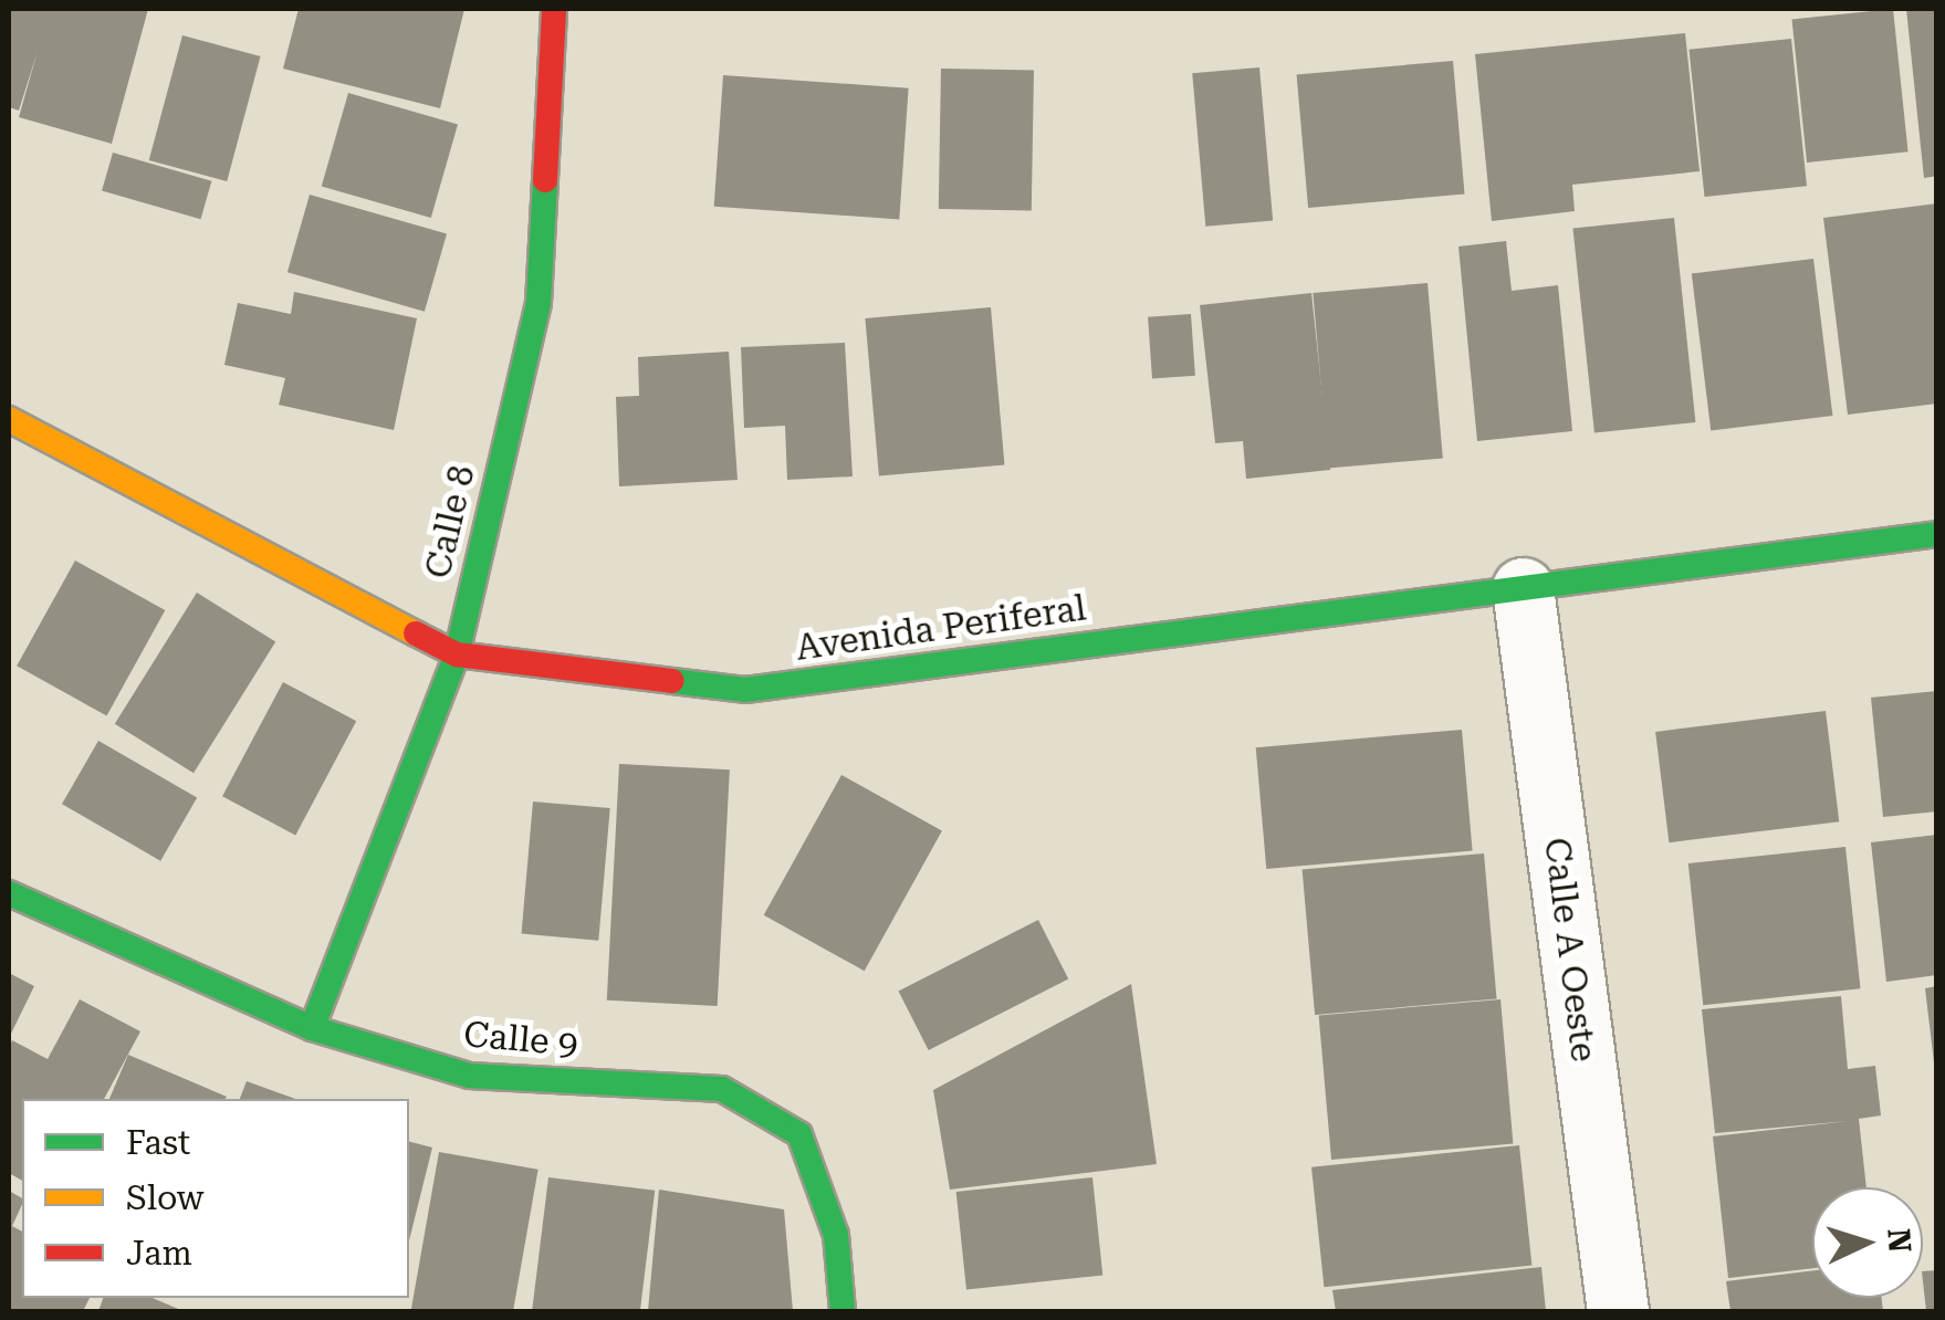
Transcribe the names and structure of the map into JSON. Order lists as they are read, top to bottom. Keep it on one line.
{"streets":{"street":["Calle 8","Avenida Periferal","Calle A Oeste","Calle 9"]},"crossings":[["Calle 8","Avenida Periferal"],["Calle 8","Calle 9"],["Avenida Periferal","Calle A Oeste"]],"legend":["Fast","Slow","Jam"],"north":"right"}
